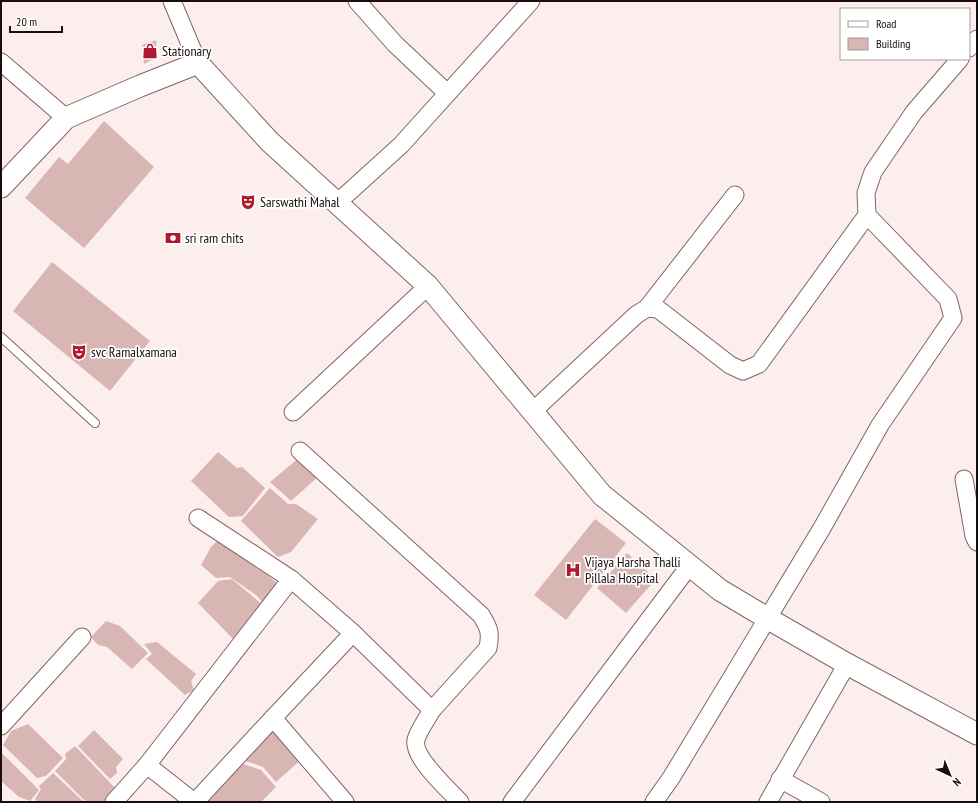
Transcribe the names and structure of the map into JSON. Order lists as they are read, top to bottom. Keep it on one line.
{"places":{"shop":["Stationary"],"theatre":["Sarswathi Mahal","svc Ramalxamana"],"bank":["sri ram chits"],"hospital":["Vijaya Harsha Thalli Pillala Hospital"]},"legend":["Road","Building"],"scale_bar":"20 m","north":"bottom right"}
